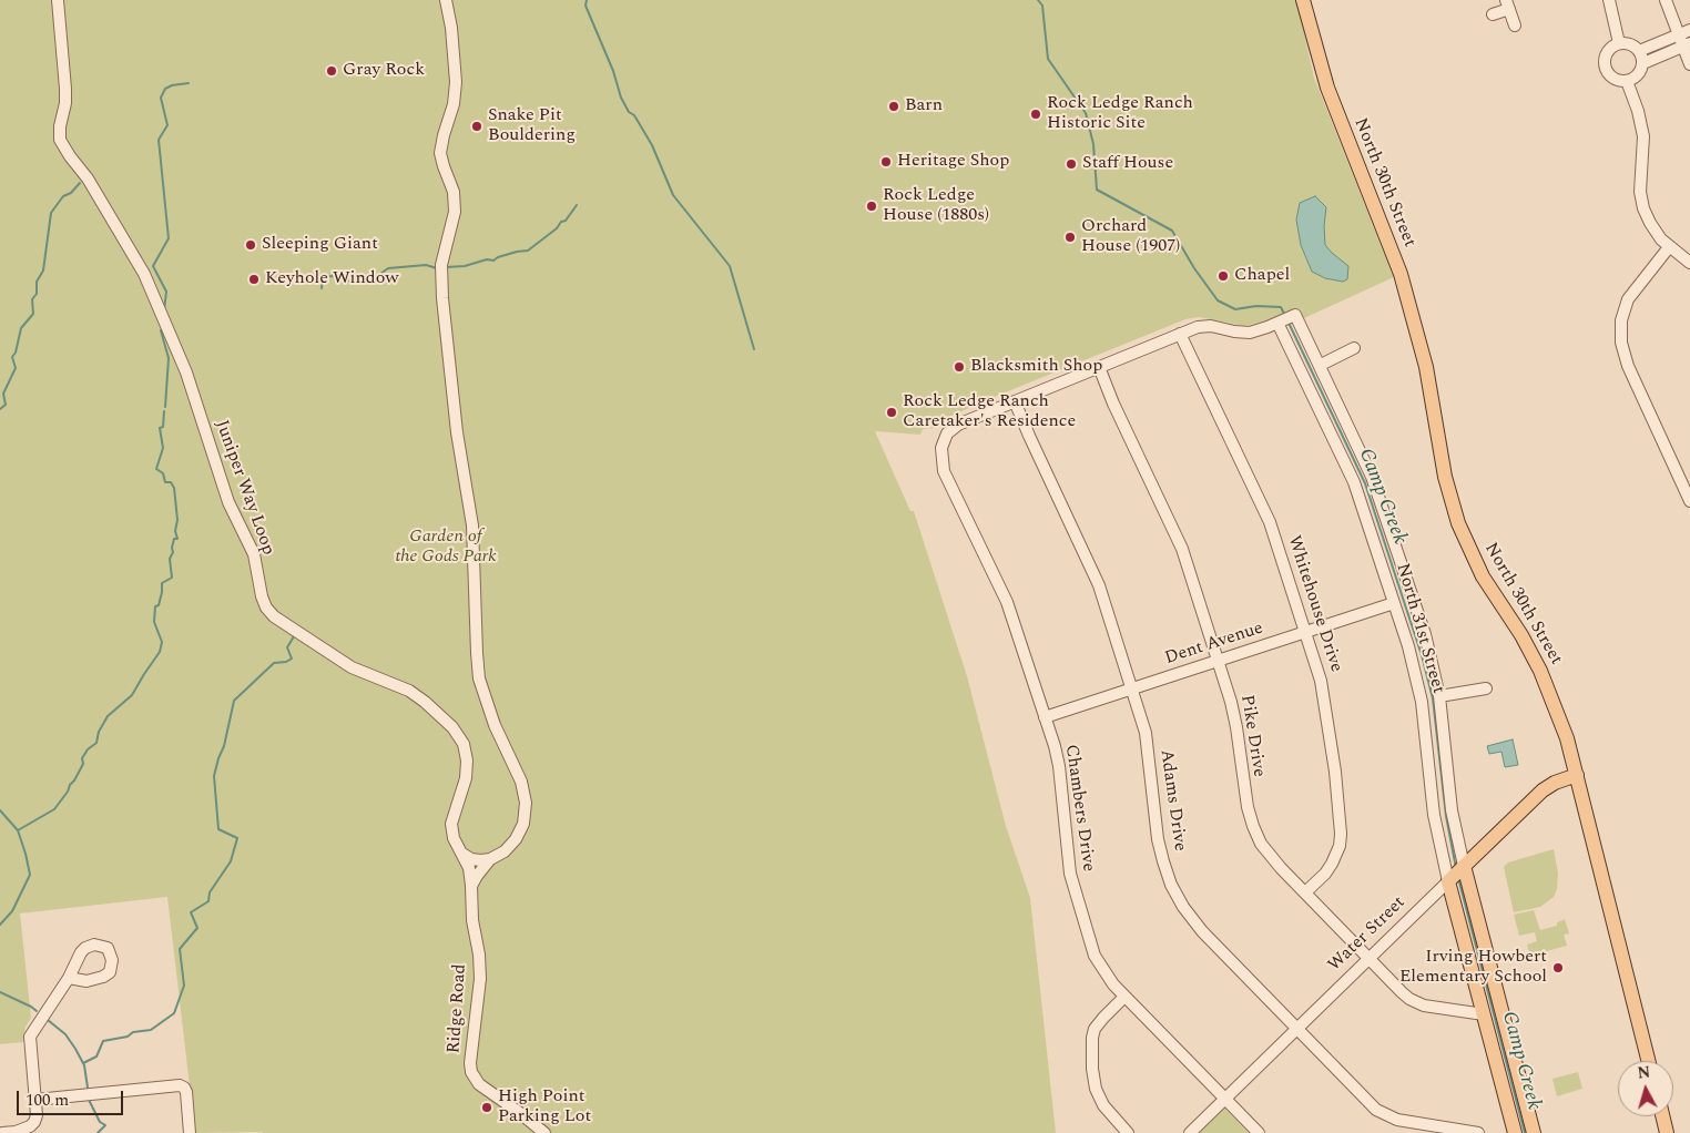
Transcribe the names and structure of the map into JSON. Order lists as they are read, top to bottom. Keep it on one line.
{"streets":{"main road":["North 30th Street","North 31st Street","Water Street"],"street":["Juniper Way Loop","Whitehouse Drive","Dent Avenue","Pike Drive","Adams Drive","Chambers Drive","Ridge Road"]},"crossings":[["North 30th Street","Water Street"],["Juniper Way Loop","Ridge Road"],["Whitehouse Drive","Dent Avenue"],["Whitehouse Drive","Pike Drive"],["North 31st Street","Dent Avenue"],["North 31st Street","Pike Drive"],["North 31st Street","Water Street"],["Dent Avenue","Pike Drive"],["Dent Avenue","Adams Drive"],["Dent Avenue","Chambers Drive"],["Pike Drive","Water Street"],["Adams Drive","Chambers Drive"],["Adams Drive","Water Street"],["Chambers Drive","Water Street"]],"water":["Camp Creek"],"parks":["Garden of the Gods Park"],"places":["Gray Rock","Barn","Rock Ledge Ranch Historic Site","Snake Pit Bouldering","Heritage Shop","Staff House","Rock Ledge House (1880s)","Orchard House (1907)","Sleeping Giant","Chapel","Keyhole Window","Blacksmith Shop","Rock Ledge Ranch Caretaker's Residence","Irving Howbert Elementary School","High Point Parking Lot"],"scale_bar":"100 m","north":"top"}
